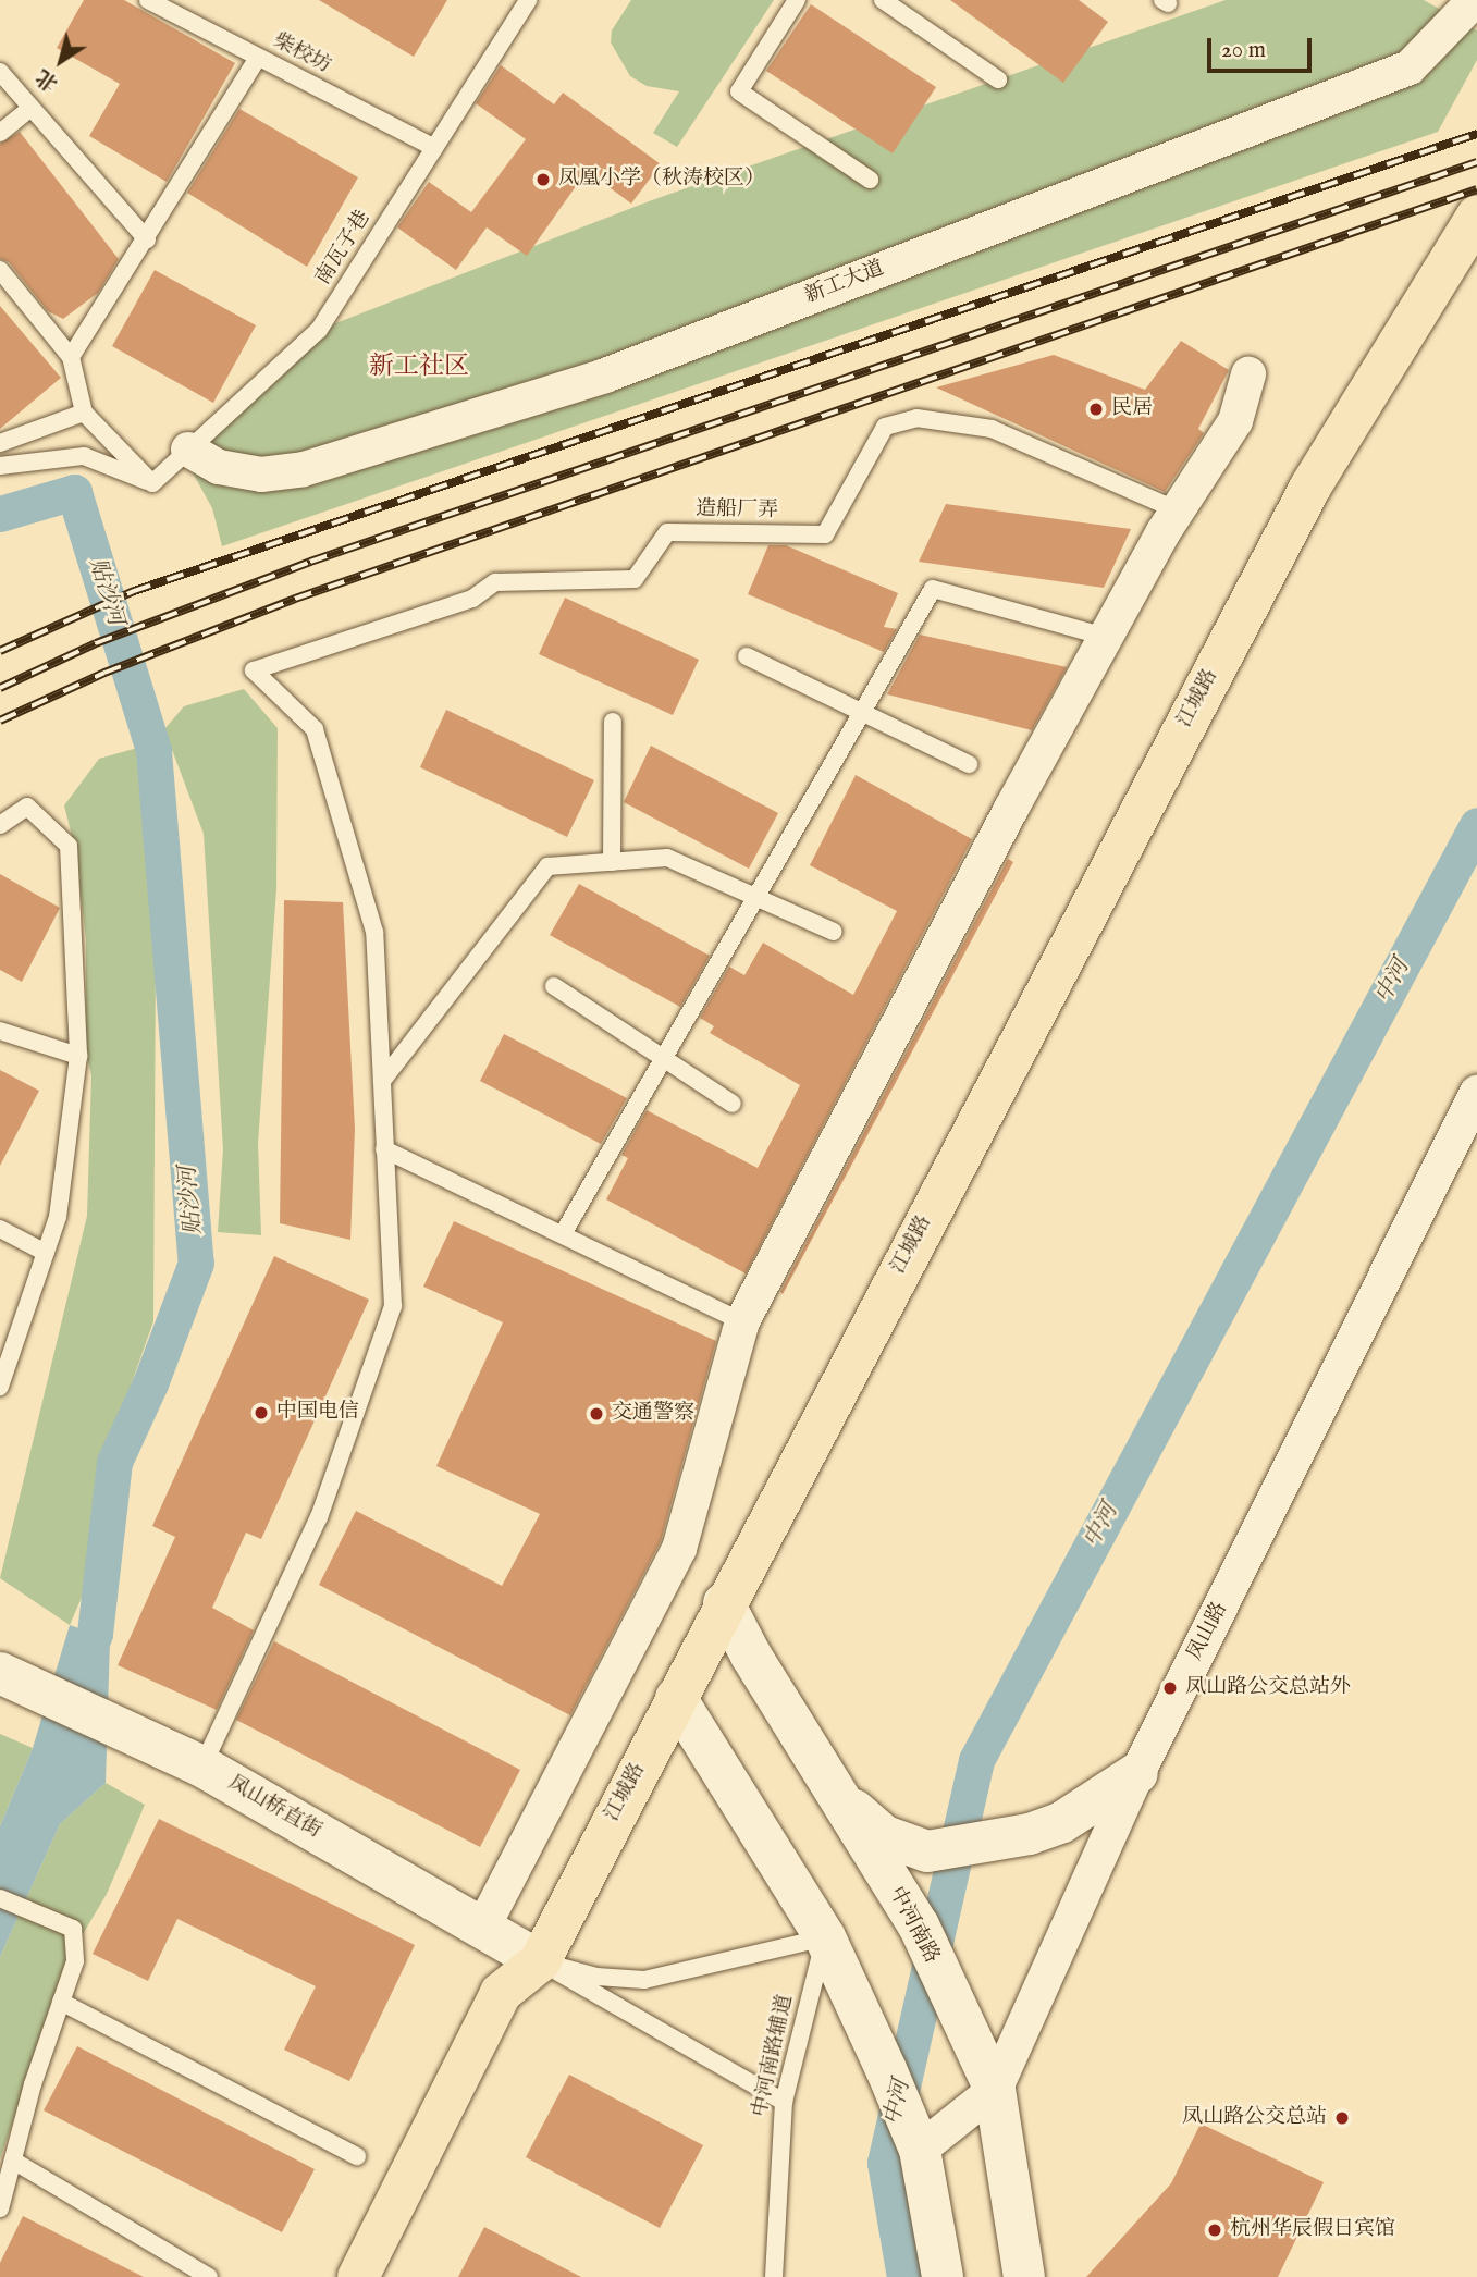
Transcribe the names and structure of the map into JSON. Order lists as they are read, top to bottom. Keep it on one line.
{"streets":{"main road":["江城路","凤山桥直街","中河南路"],"street":["新工大道","凤山路"],"lane":["柴校坊","南瓦子巷","造船厂弄","中河南路辅道"]},"crossings":[["柴校坊","南瓦子巷"],["南瓦子巷","新工大道"],["江城路","凤山桥直街"],["江城路","中河南路"],["凤山路","中河南路"]],"districts":["新工社区"],"water":["贴沙河","中河"],"places":["凤凰小学（秋涛校区）","民居","中国电信","交通警察","凤山路公交总站外","凤山路公交总站","杭州华辰假日宾馆"],"scale_bar":"20 m","north":"bottom left"}
